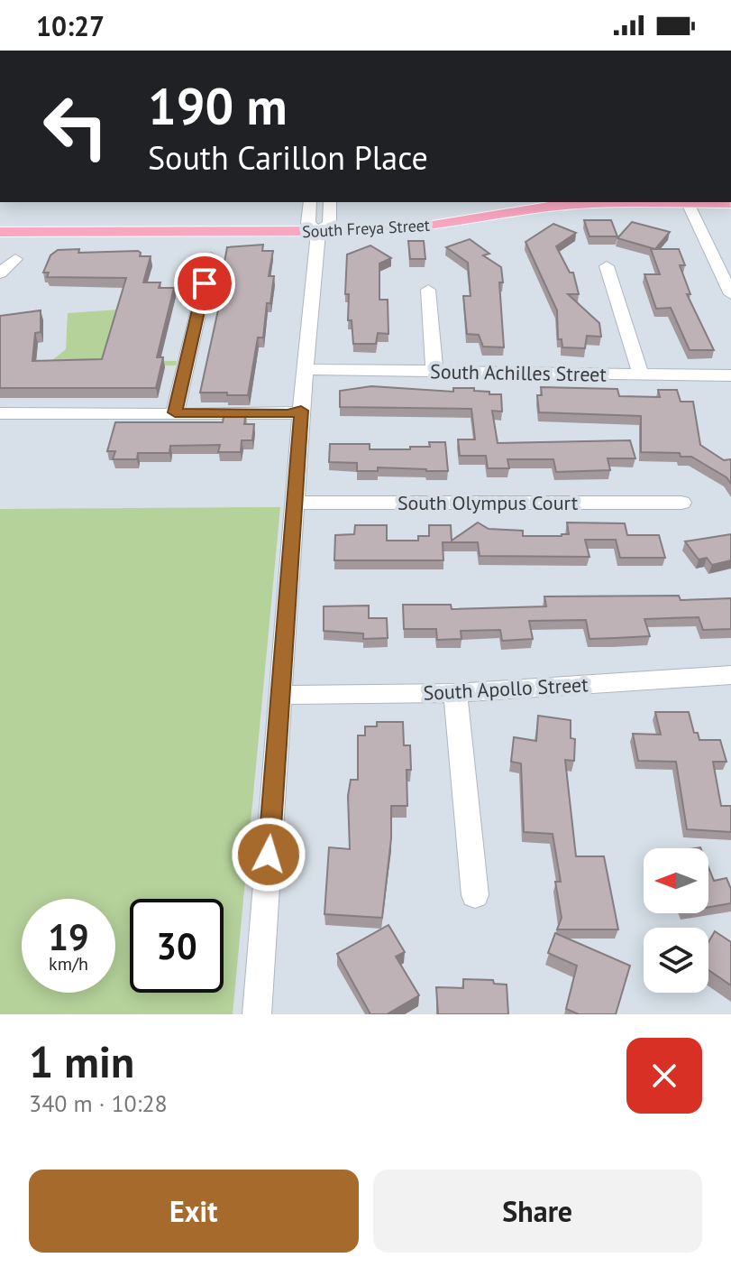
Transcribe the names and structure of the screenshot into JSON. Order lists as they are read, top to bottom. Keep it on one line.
{"streets":{"main road":["South Freya Street"],"street":["South Achilles Street","South Olympus Court","South Apollo Street"]},"north":"left","page":{"status":"10:27","turn":["190 m","South Carillon Place"],"speed":"19 km/h","limit":"30","heading":["1 min","340 m · 10:28"],"buttons":["Exit","Share"]}}
